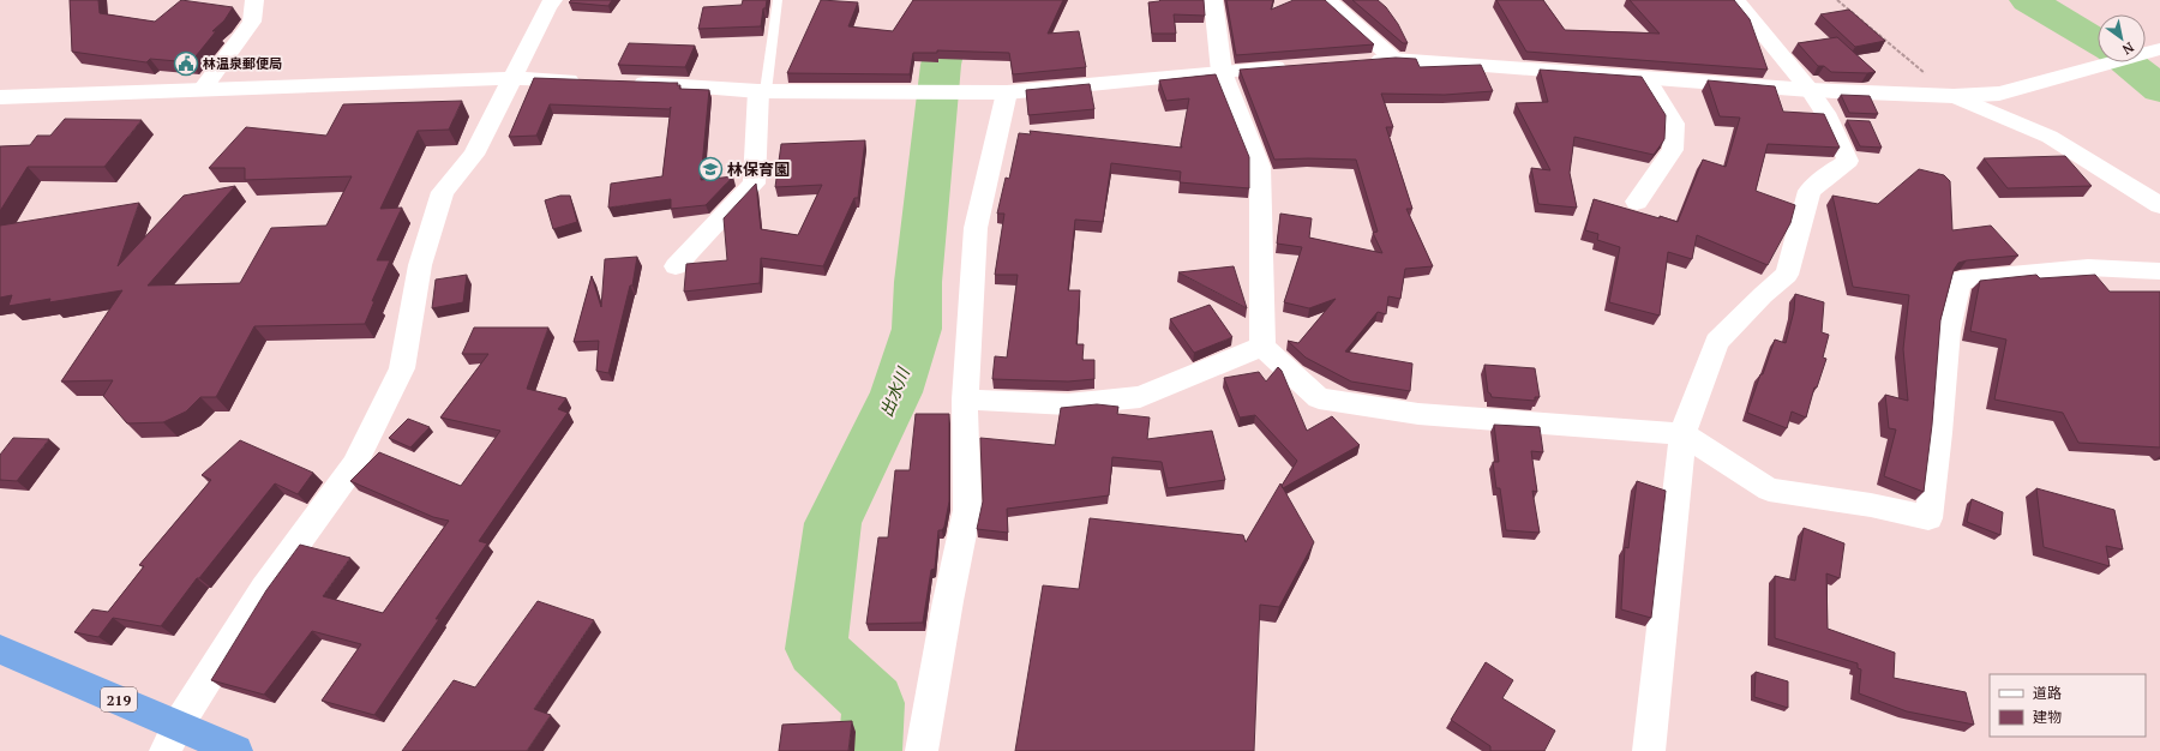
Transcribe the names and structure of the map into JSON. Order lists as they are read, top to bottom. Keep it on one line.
{"streets":{"highway":["219"]},"water":["出水川"],"places":{"public building":["林温泉郵便局"],"school or university":["林保育園"]},"legend":["道路","建物"],"north":"bottom right"}
